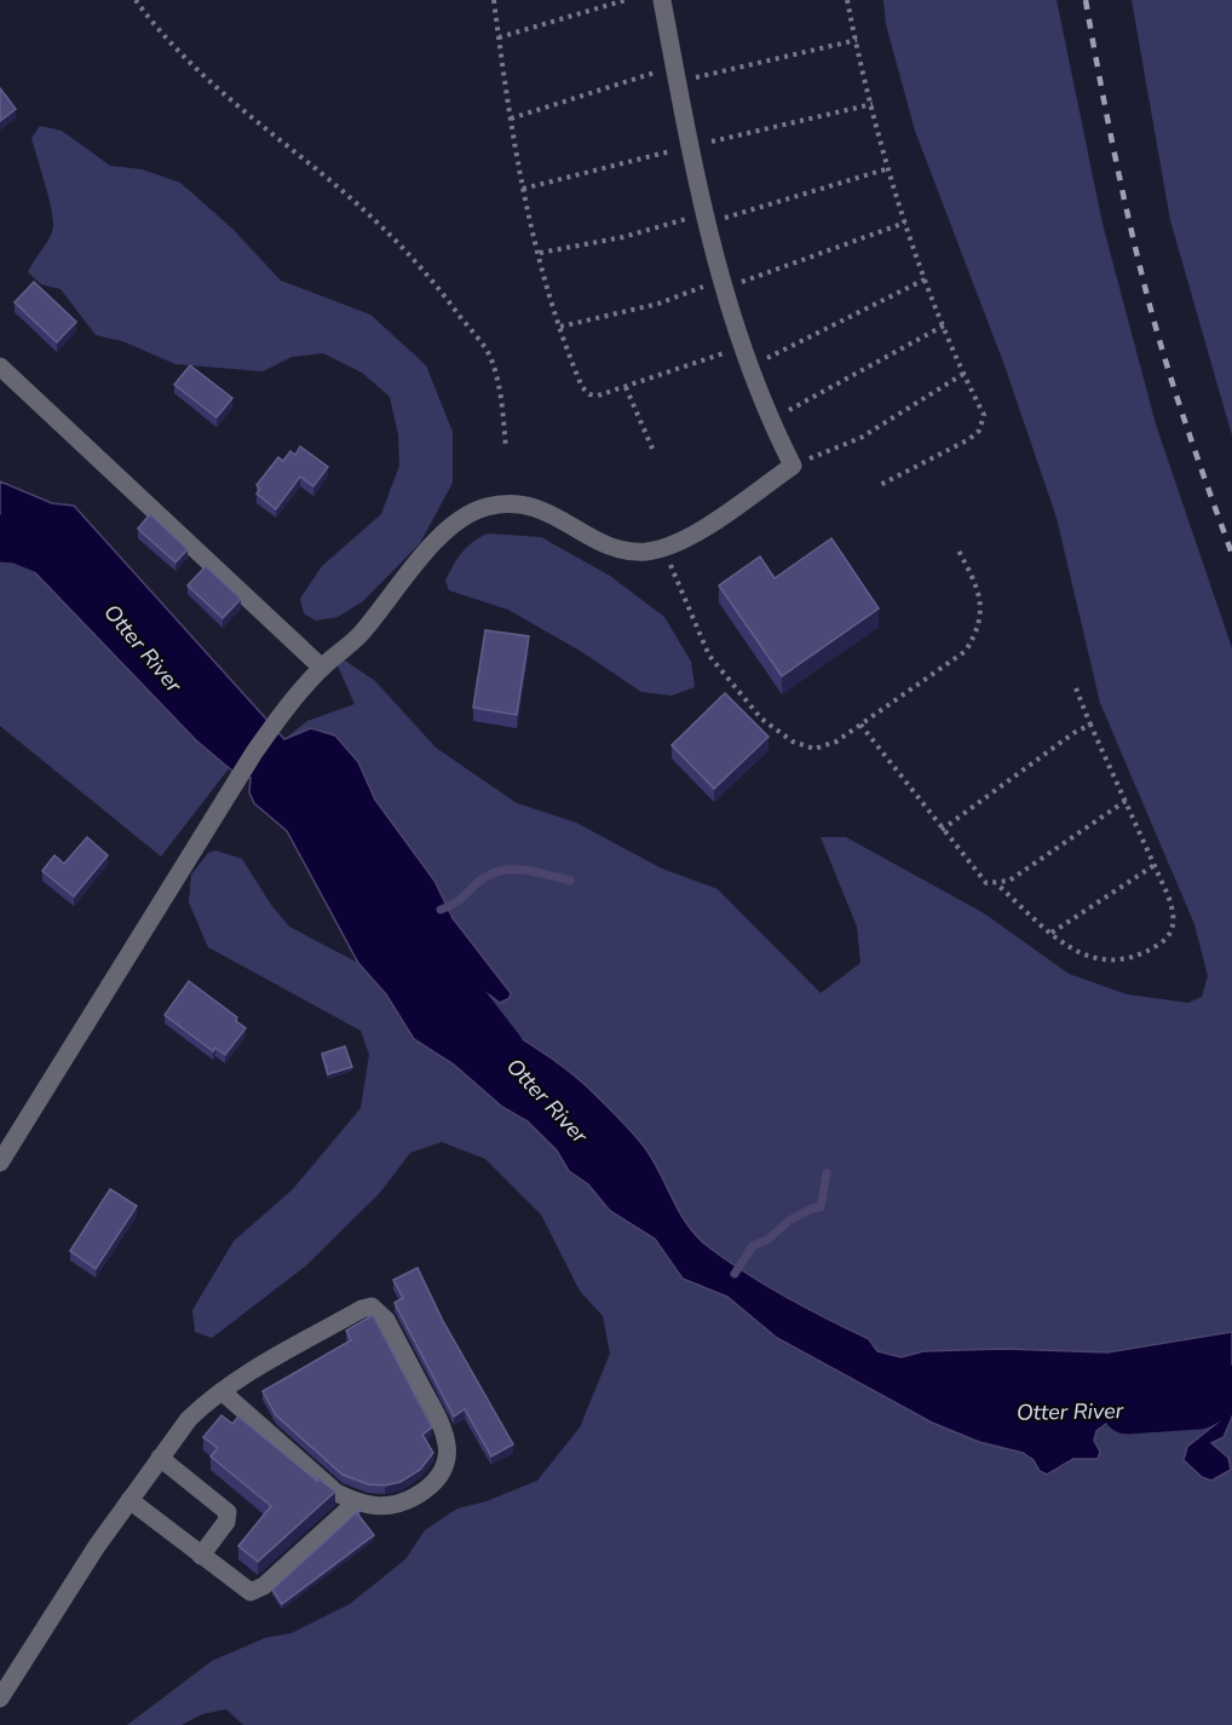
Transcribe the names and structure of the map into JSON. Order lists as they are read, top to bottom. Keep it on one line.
{"water":["Otter River"]}
